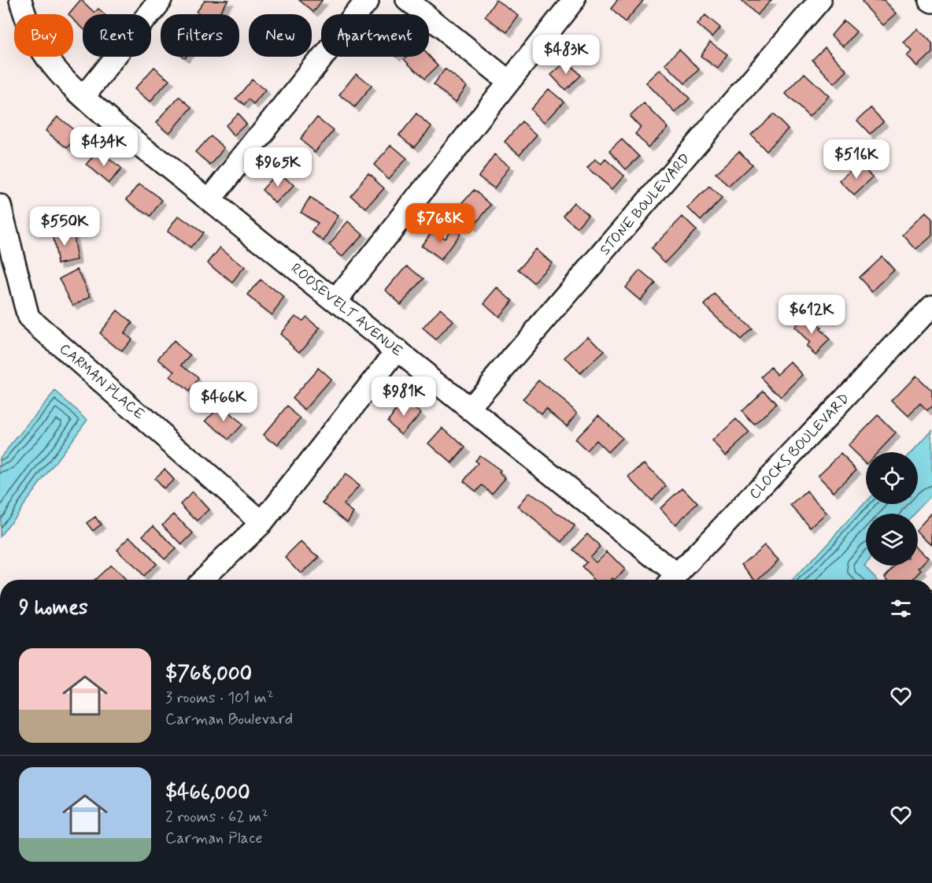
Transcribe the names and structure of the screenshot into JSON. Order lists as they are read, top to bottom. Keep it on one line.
{"streets":{"street":["STONE BOULEVARD","ROOSEVELT AVENUE","CARMAN PLACE","CLOCKS BOULEVARD"]},"crossings":[["STONE BOULEVARD","ROOSEVELT AVENUE"]],"page":{"chip":["Buy","Rent","Filters","New","Apartment"],"price":["$483K","$434K","$516K","$965K","$768K","$550K","$612K","$981K","$466K"],"heading":"9 homes","list":[{"name":"$768,000","note":"3 rooms · 101 m² · Carman Boulevard"},{"name":"$466,000","note":"2 rooms · 62 m² · Carman Place"}]}}
